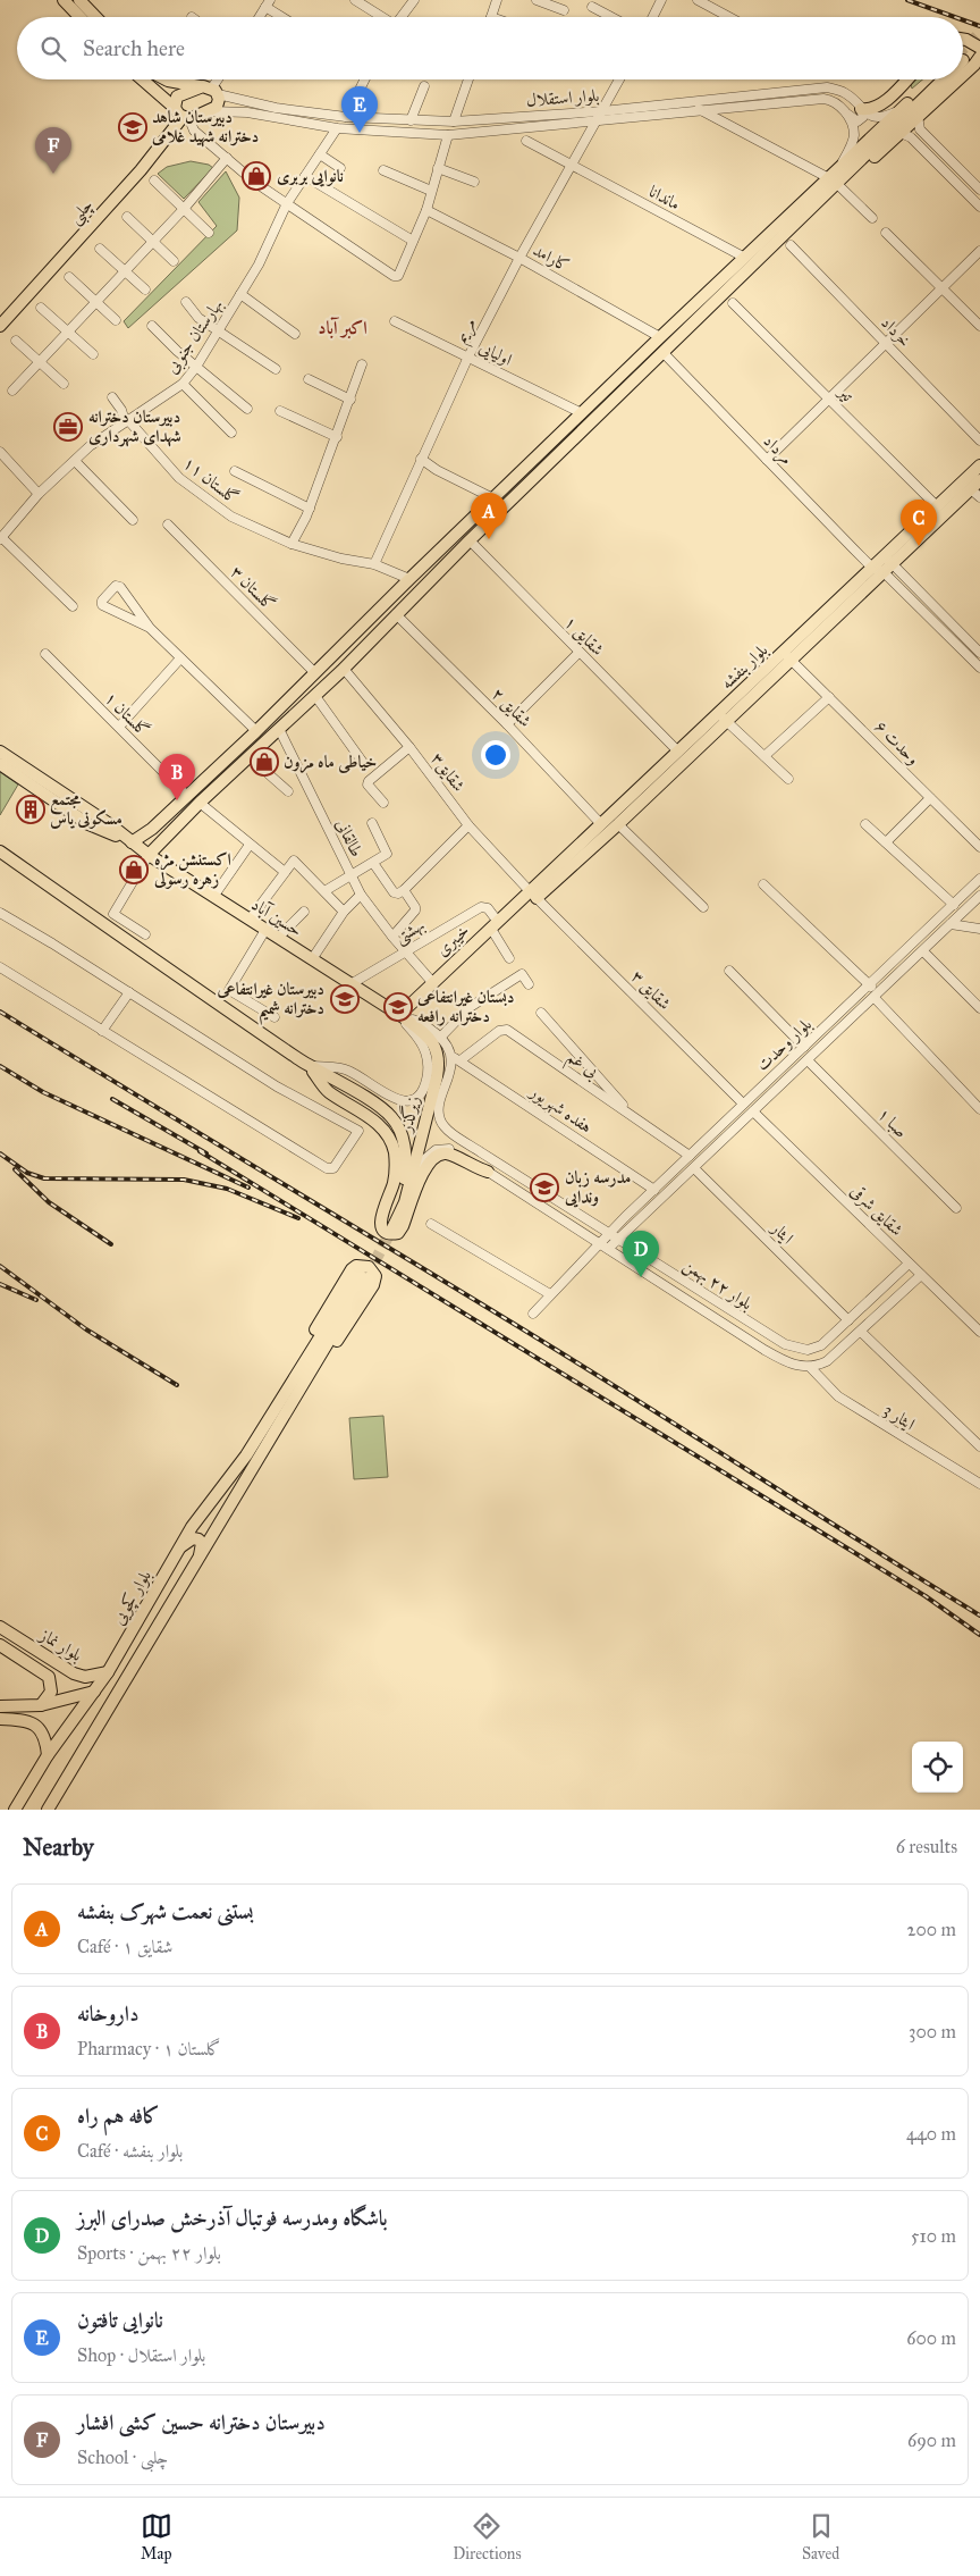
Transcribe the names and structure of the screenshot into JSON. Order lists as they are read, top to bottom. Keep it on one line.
{"streets":{"main road":["چلبی","بلوار بنفشه","حسین آباد","خیبری","زیرگذر","بلوار کچویی","بلوار نماز"],"street":["بلوار استقلال","ماندانا","کارامد","مریم","خرداد","بهارستان جنوبی","اولیایی","تیر","مرداد","گلستان ۱۱","گلستان ۳","شقایق ۱","شقایق ۲","گلستان ۱","وحدت ۶","شقایق۳","طالقانی","بهشتی","شقایق ۳","بلوار وحدت","بی غم","هفده شهریور","صبا ۱","شقایق شرقی","ایثار","بلوار ۲۲ بهمن","ایثار 3"]},"crossings":[["بلوار استقلال","چلبی"],["بلوار استقلال","مریم"],["بلوار استقلال","بهارستان جنوبی"],["ماندانا","مریم"],["کارامد","مریم"],["مریم","اولیایی"],["مریم","گلستان ۱۱"],["بهارستان جنوبی","گلستان ۱۱"],["تیر","بلوار بنفشه"],["مرداد","بلوار بنفشه"],["شقایق ۱","بلوار بنفشه"],["بلوار بنفشه","شقایق ۲"],["بلوار بنفشه","وحدت ۶"],["بلوار بنفشه","شقایق۳"],["بلوار بنفشه","خیبری"],["بلوار بنفشه","شقایق ۳"],["شقایق۳","خیبری"],["شقایق۳","شقایق ۳"],["طالقانی","بهشتی"],["طالقانی","خیبری"],["حسین آباد","بهشتی"],["حسین آباد","خیبری"],["حسین آباد","زیرگذر"],["بهشتی","خیبری"],["خیبری","شقایق ۳"],["خیبری","زیرگذر"],["شقایق ۳","بلوار وحدت"],["بلوار وحدت","بی غم"],["بلوار وحدت","هفده شهریور"],["بلوار وحدت","صبا ۱"],["بلوار وحدت","شقایق شرقی"],["بلوار وحدت","ایثار"],["بلوار وحدت","بلوار ۲۲ بهمن"],["بی غم","هفده شهریور"],["هفده شهریور","بلوار ۲۲ بهمن"],["زیرگذر","بلوار ۲۲ بهمن"],["شقایق شرقی","بلوار ۲۲ بهمن"],["ایثار","بلوار ۲۲ بهمن"],["بلوار ۲۲ بهمن","ایثار 3"],["بلوار کچویی","بلوار نماز"]],"districts":["اکبر آباد"],"places":{"school or university":["دبیرستان شاهد دخترانه شهید غلامی","دبیرستان غیرانتفاعی دخترانه شمیم","دبستان غیرانتفاعی دخترانه رافعه","مدرسه زبان وندایی"],"shop":["نانوایی بربری","خیاطی ماه مزون","اکستنشن مژه زهره رسولی"],"office":["دبیرستان دخترانه شهدای شهرداری"],"building":["مجتمع مسکونی یاس"]},"page":{"search":"Search here","pins":["E","F","A","C","B","D"],"heading":["Nearby","6 results"],"list":[{"mark":"A","name":"بستنی نعمت شهرک بنفشه","note":"Café · شقایق ۱","value":"200 m"},{"mark":"B","name":"داروخانه","note":"Pharmacy · گلستان ۱","value":"300 m"},{"mark":"C","name":"کافه هم راه","note":"Café · بلوار بنفشه","value":"440 m"},{"mark":"D","name":"باشگاه ومدرسه فوتبال آذرخش صدرای البرز","note":"Sports · بلوار ۲۲ بهمن","value":"510 m"},{"mark":"E","name":"نانوایی تافتون","note":"Shop · بلوار استقلال","value":"600 m"},{"mark":"F","name":"دبیرستان دخترانه حسین کشی افشار","note":"School · چلبی","value":"690 m"}],"nav":["Map","Directions","Saved"]}}
